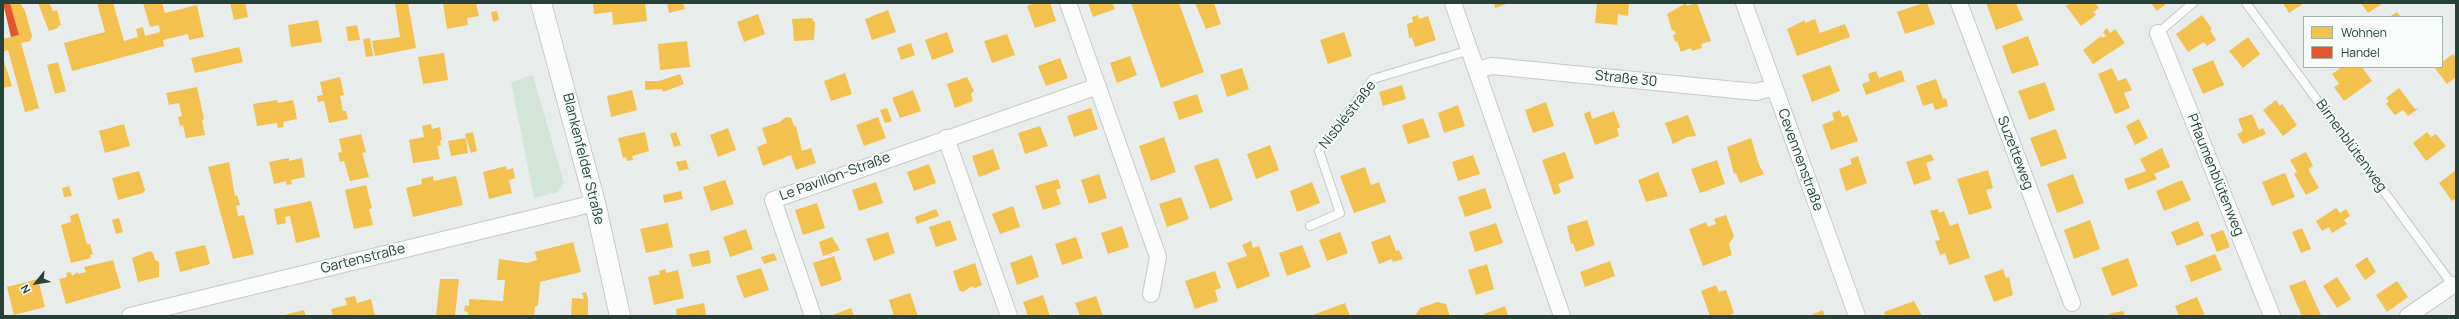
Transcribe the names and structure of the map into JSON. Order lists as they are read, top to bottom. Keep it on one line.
{"streets":{"street":["Straße 30","Suzetteweg","Blankenfelder Straße","Cevennenstraße","Pflaumenblütenweg","Le Pavillon-Straße","Gartenstraße"],"lane":["Nisbléstraße","Birnenblütenweg"]},"crossings":[["Straße 30","Cevennenstraße"],["Blankenfelder Straße","Gartenstraße"]],"legend":["Wohnen","Handel"],"north":"bottom left"}
